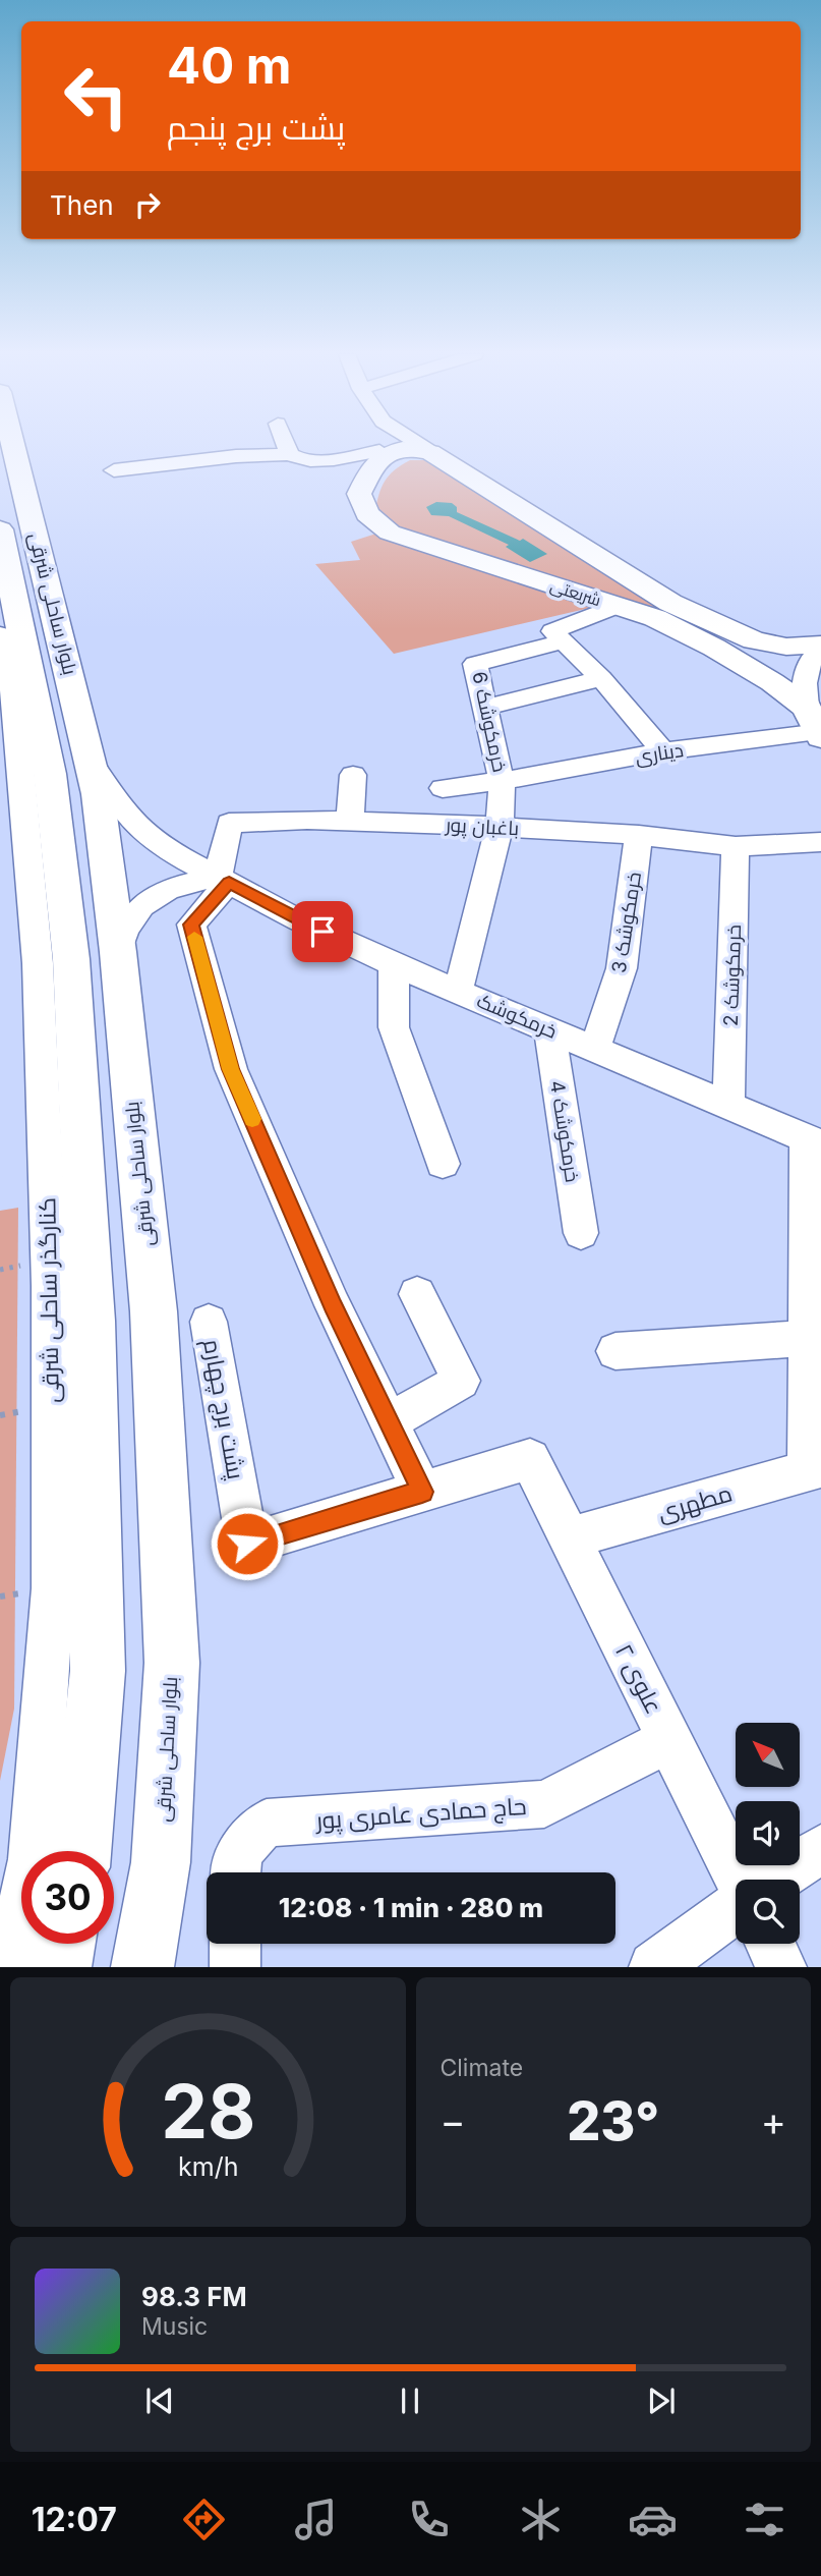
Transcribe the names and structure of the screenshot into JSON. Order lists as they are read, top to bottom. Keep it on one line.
{"streets":{"main road":["شریعتی","بلوار ساحلی شرقی"],"street":["خرمکوشک 6","دیناری","باغبان پور","خرمکوشک 3","خرمکوشک 2","خرمکوشک","خرمکوشک 4","کنارگذر ساحلی شرقی","پشت برج چهارم","مطهری","علوی ۲","حاج حمادی عامری پور"]},"crossings":[["شریعتی","دیناری"],["بلوار ساحلی شرقی","خرمکوشک"],["بلوار ساحلی شرقی","کنارگذر ساحلی شرقی"],["خرمکوشک 6","دیناری"],["خرمکوشک 6","باغبان پور"],["خرمکوشک 6","خرمکوشک"],["باغبان پور","خرمکوشک 3"],["باغبان پور","خرمکوشک 2"],["باغبان پور","خرمکوشک"],["خرمکوشک 3","خرمکوشک"],["خرمکوشک 2","خرمکوشک"],["خرمکوشک","خرمکوشک 4"],["پشت برج چهارم","علوی ۲"],["مطهری","علوی ۲"],["علوی ۲","حاج حمادی عامری پور"]],"north":"top left","page":{"turn":["40 m","پشت برج پنجم"],"then":"Then","limit":"30","trip":"12:08 · 1 min · 280 m","tile":"Climate","heat":["−","23°","+"],"song":["98.3 FM","Music"],"tabs":"12:07","gauge":["28","km/h"]}}
